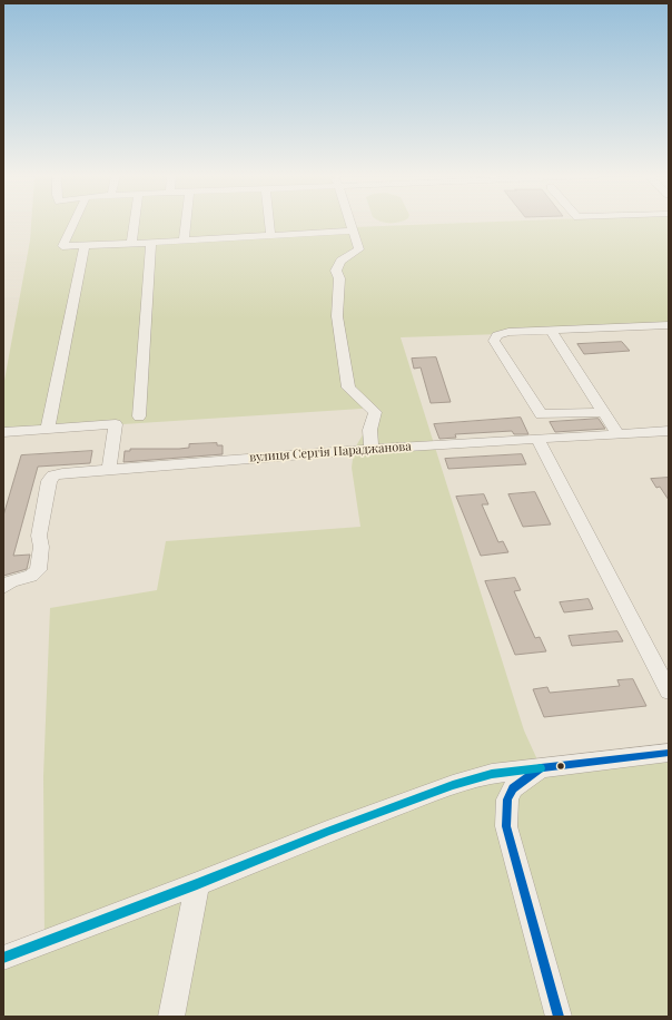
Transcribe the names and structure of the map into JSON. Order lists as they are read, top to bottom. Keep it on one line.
{"streets":{"street":["вулиця Сергія Параджанова"]}}
